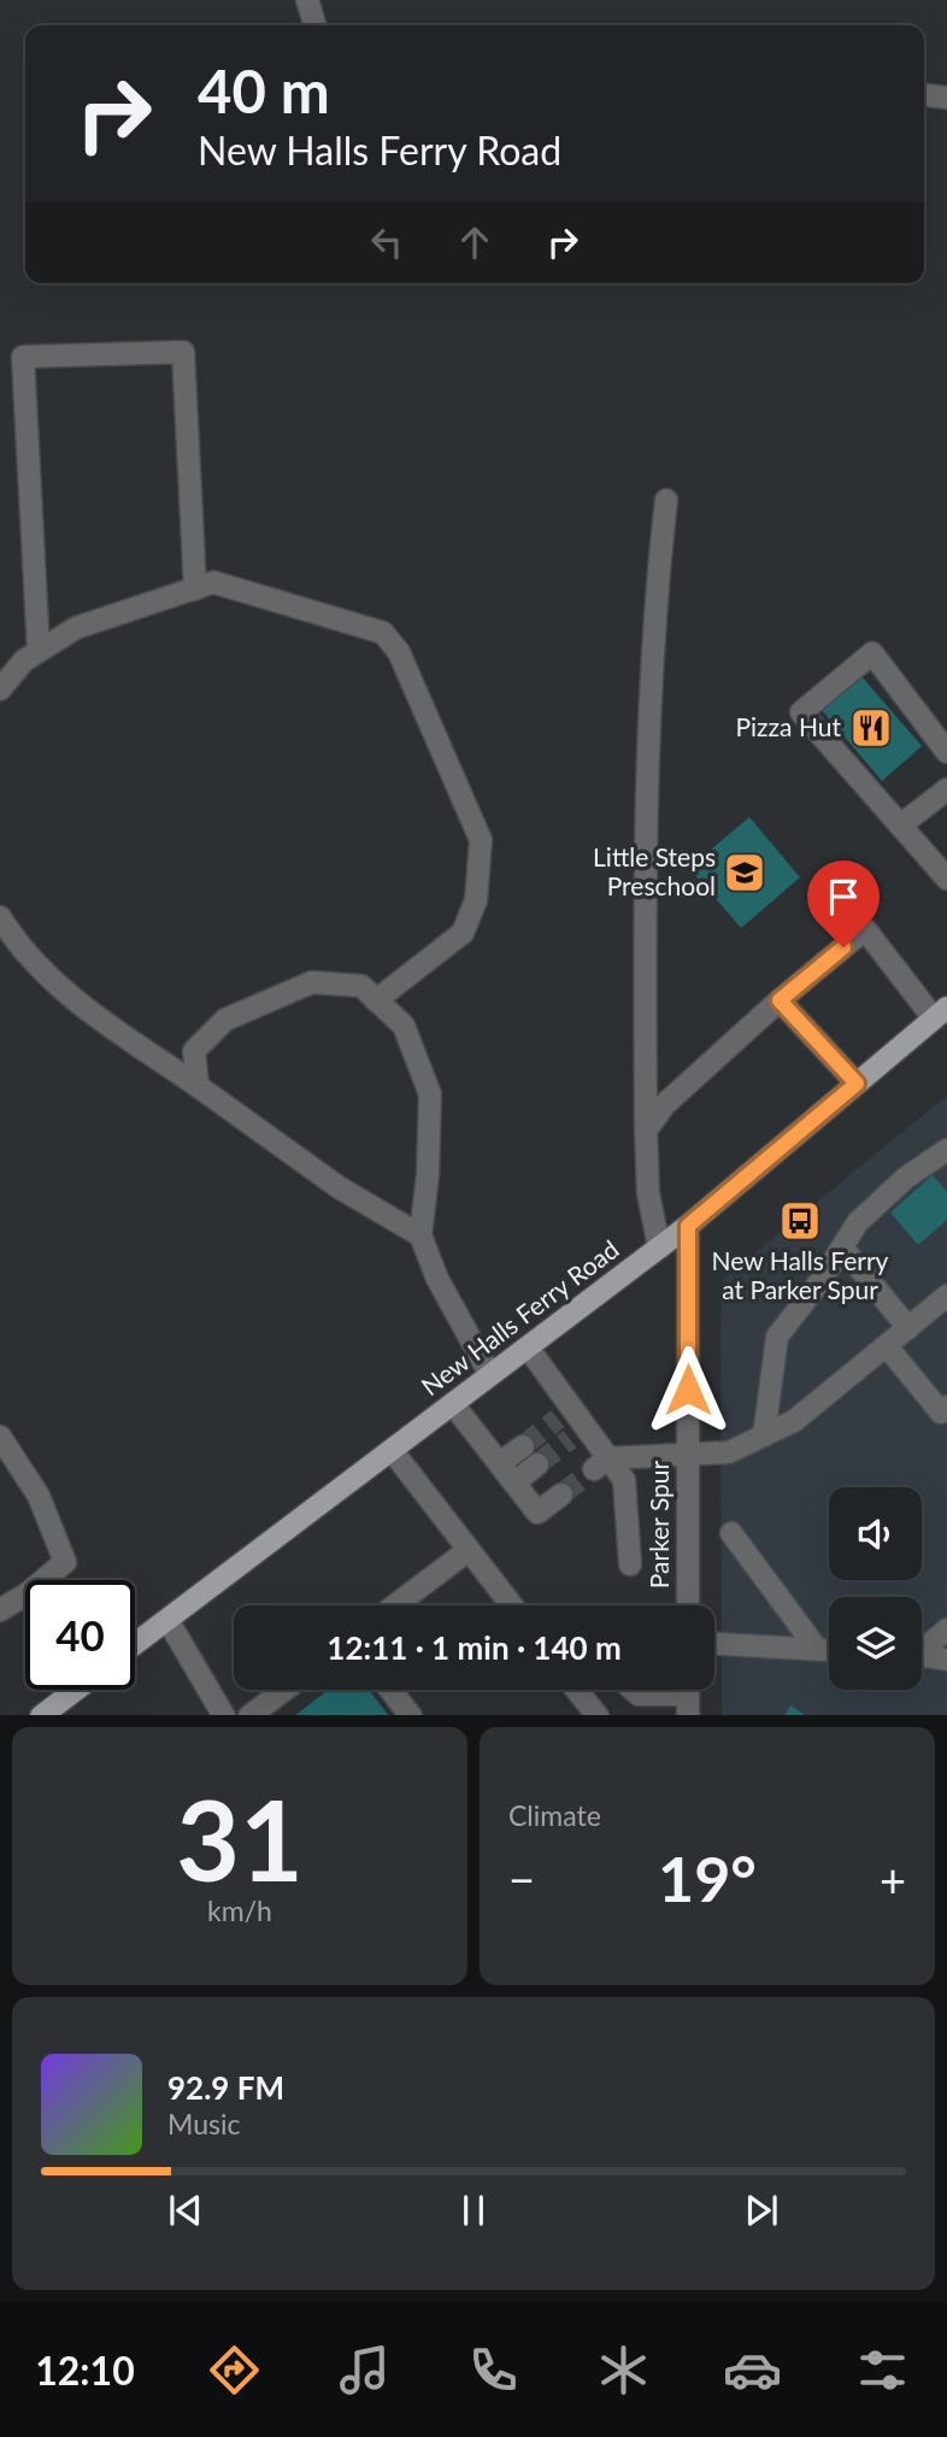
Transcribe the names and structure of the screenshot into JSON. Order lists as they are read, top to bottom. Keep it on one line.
{"streets":{"main road":["New Halls Ferry Road"],"street":["Parker Spur"]},"crossings":[["New Halls Ferry Road","Parker Spur"]],"places":{"restaurant":["Pizza Hut"],"school or university":["Little Steps Preschool"],"bus stop":["New Halls Ferry at Parker Spur"]},"page":{"turn":["40 m","New Halls Ferry Road"],"limit":"40","trip":"12:11 · 1 min · 140 m","tile":[["31","km/h"],"Climate"],"heat":["−","19°","+"],"song":["92.9 FM","Music"],"tabs":"12:10"}}
